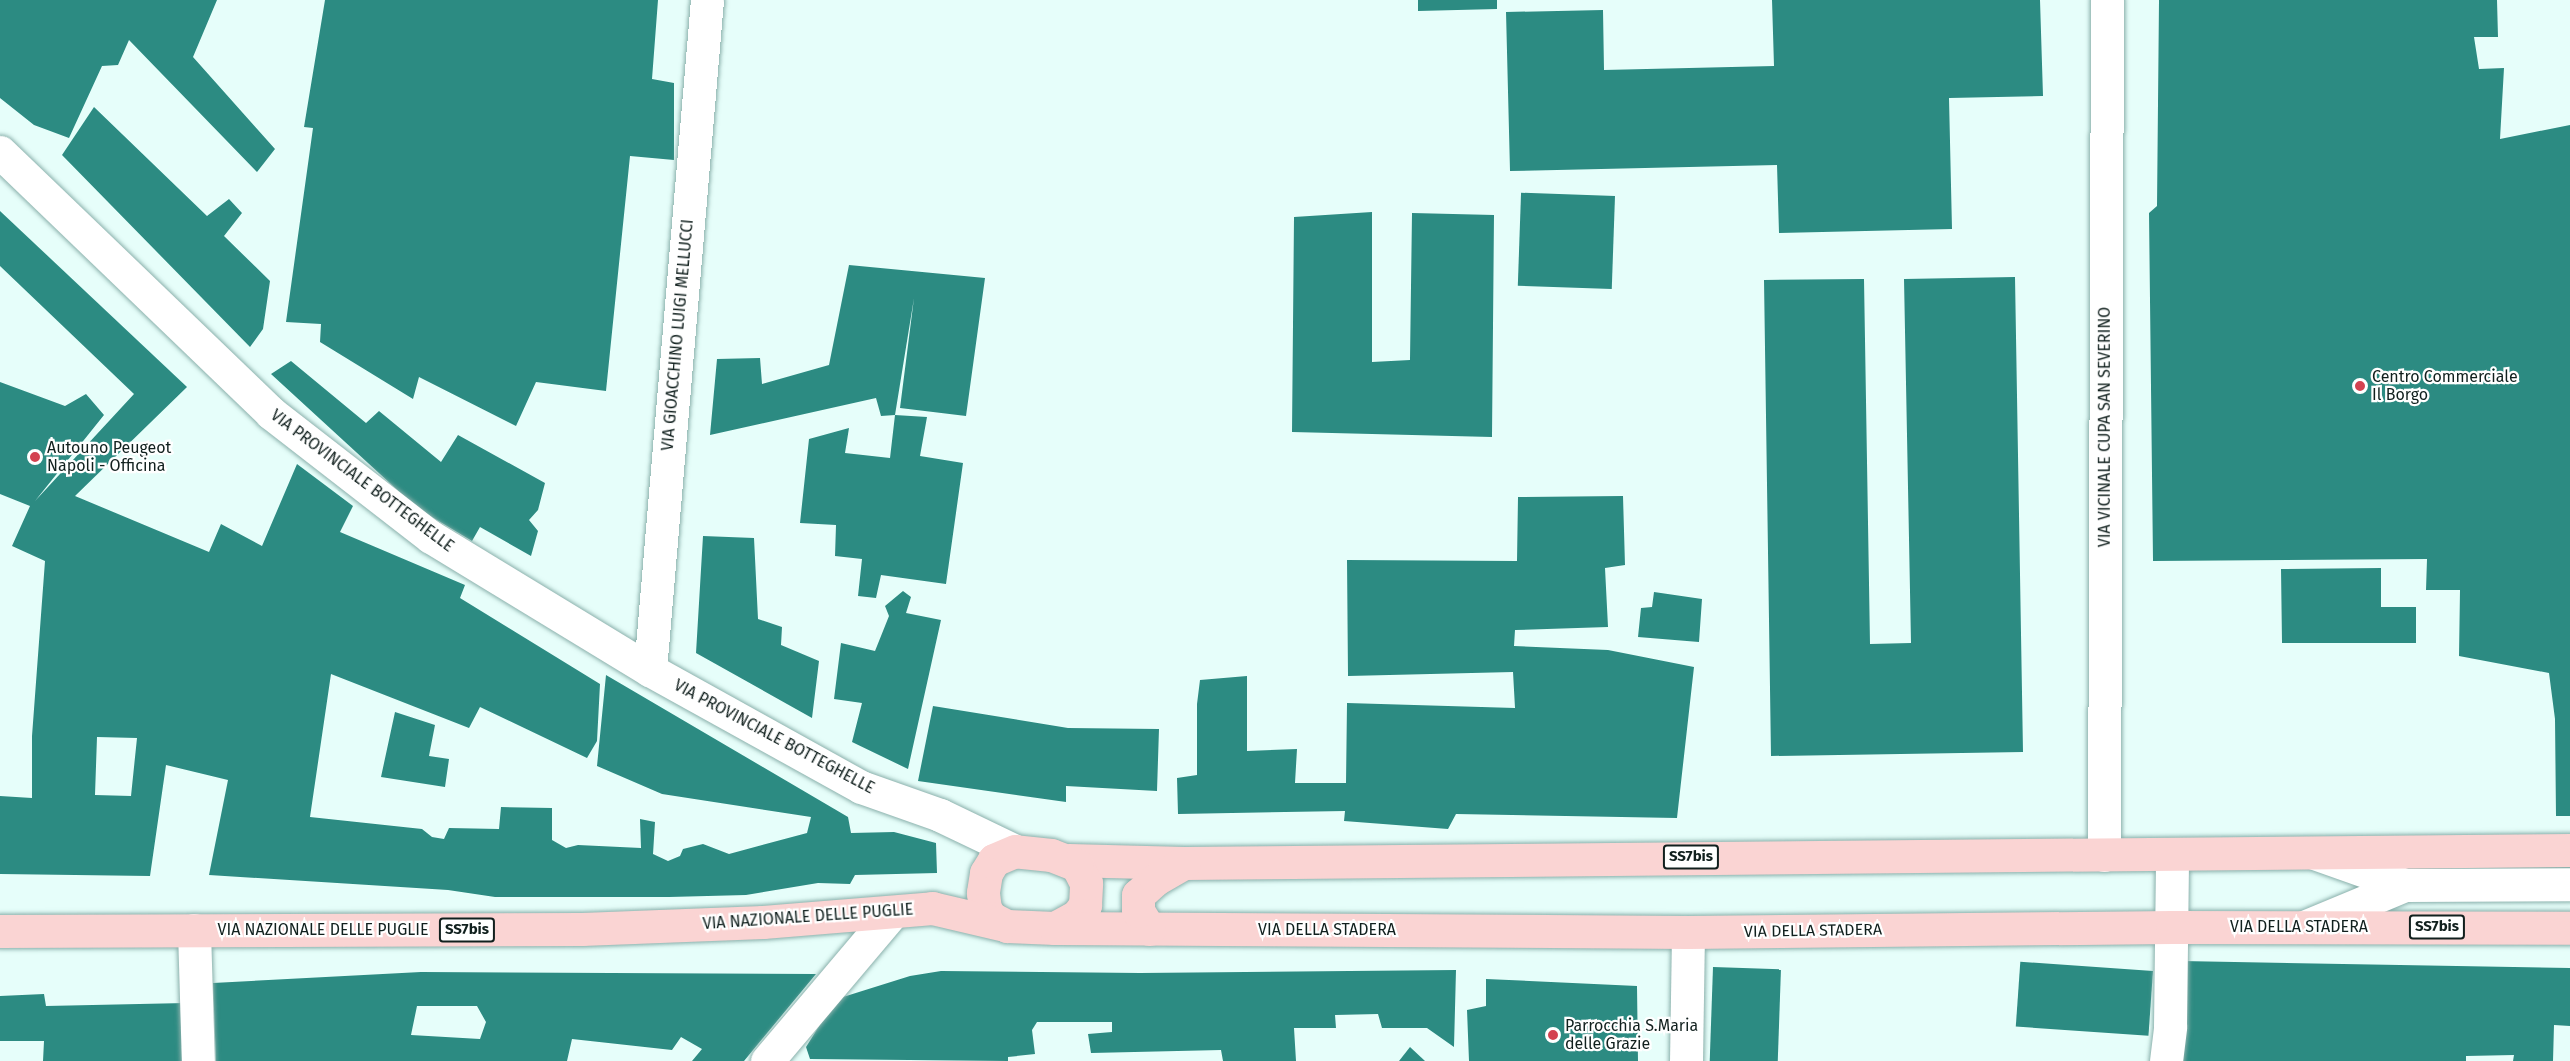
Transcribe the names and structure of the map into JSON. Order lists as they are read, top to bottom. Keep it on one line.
{"streets":{"main road":["SS7bis","VIA NAZIONALE DELLE PUGLIE","VIA DELLA STADERA"],"street":["VIA GIOACCHINO LUIGI MELLUCCI","VIA VICINALE CUPA SAN SEVERINO","VIA PROVINCIALE BOTTEGHELLE"]},"crossings":[["VIA GIOACCHINO LUIGI MELLUCCI","VIA PROVINCIALE BOTTEGHELLE"],["VIA VICINALE CUPA SAN SEVERINO","SS7bis"],["VIA PROVINCIALE BOTTEGHELLE","SS7bis"],["VIA PROVINCIALE BOTTEGHELLE","VIA NAZIONALE DELLE PUGLIE"],["VIA PROVINCIALE BOTTEGHELLE","VIA DELLA STADERA"],["SS7bis","VIA NAZIONALE DELLE PUGLIE"],["SS7bis","VIA DELLA STADERA"],["VIA NAZIONALE DELLE PUGLIE","VIA DELLA STADERA"]],"places":["Centro Commerciale Il Borgo","Autouno Peugeot Napoli - Officina","Parrocchia S.Maria delle Grazie"]}
